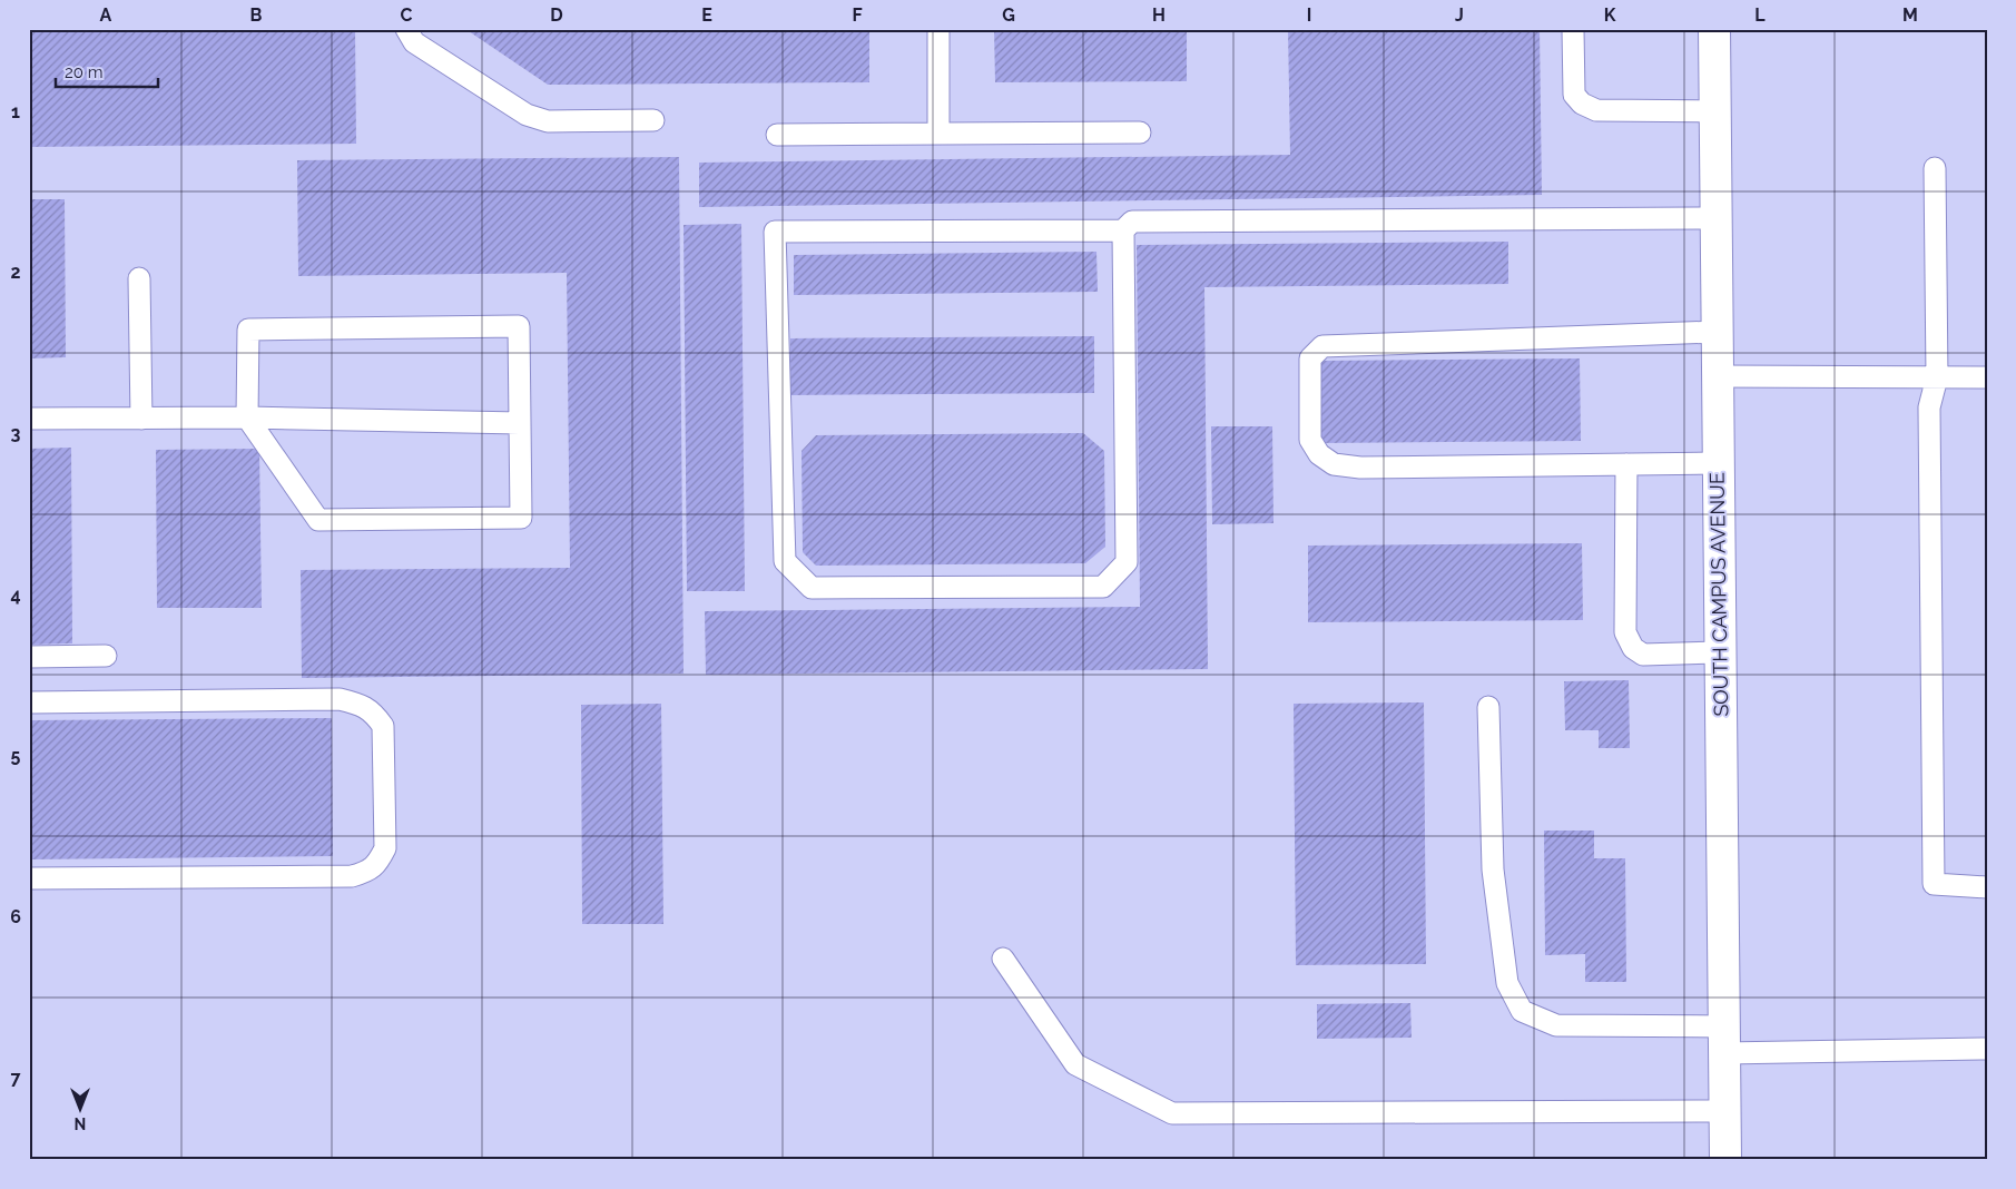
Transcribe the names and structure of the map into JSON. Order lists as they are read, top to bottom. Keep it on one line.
{"streets":{"street":["SOUTH CAMPUS AVENUE"]},"scale_bar":"20 m","north":"bottom","grid":{"columns":["A","B","C","D","E","F","G","H","I","J","K","L","M"],"rows":["1","2","3","4","5","6","7"]}}
